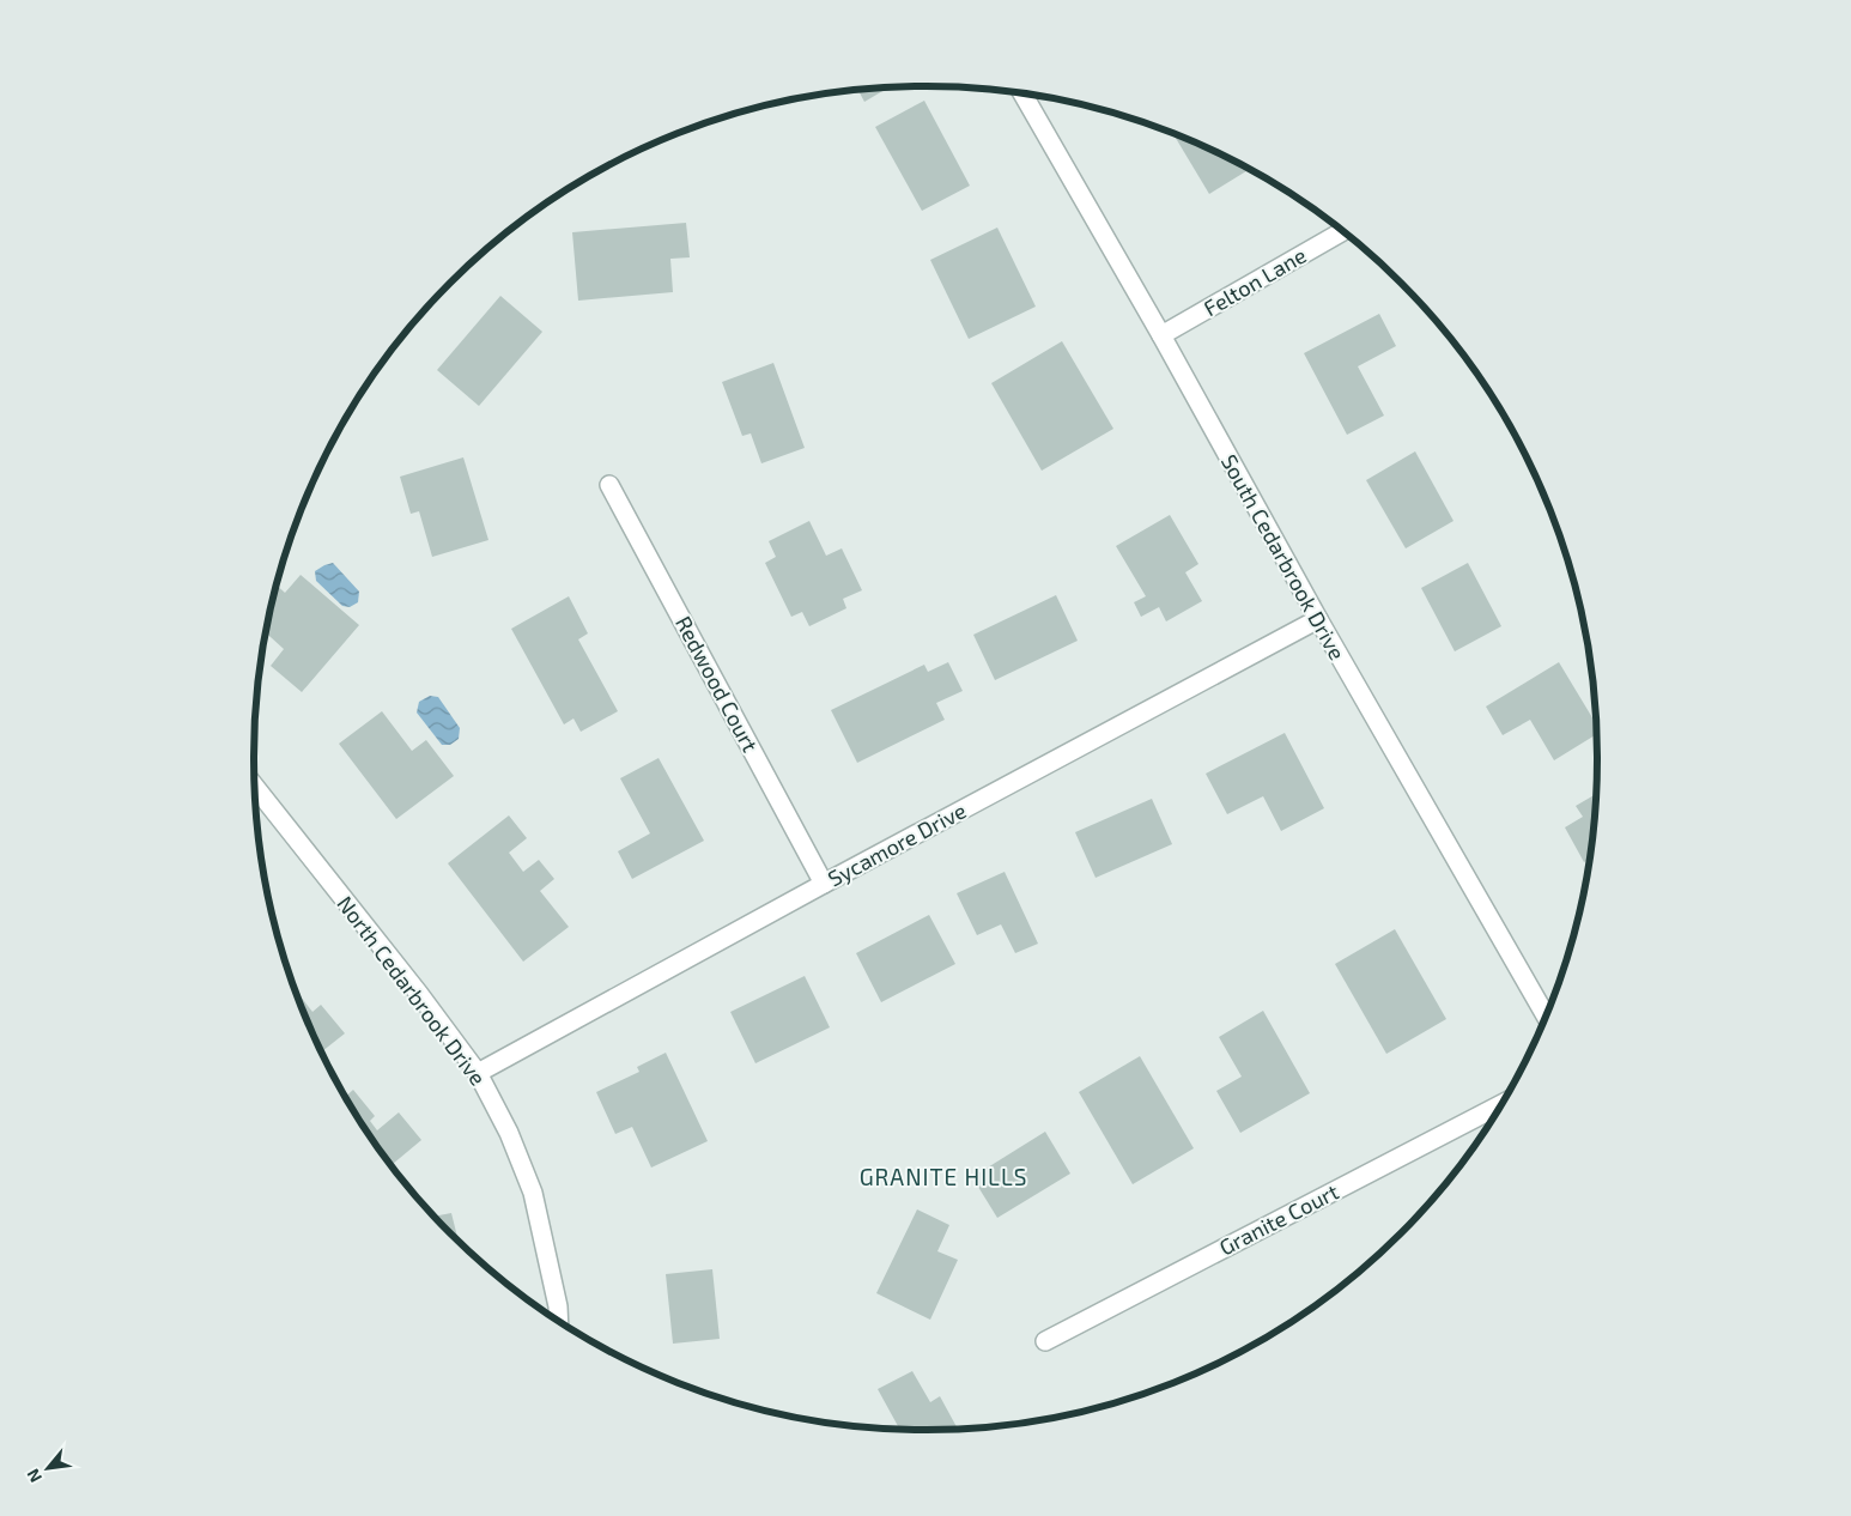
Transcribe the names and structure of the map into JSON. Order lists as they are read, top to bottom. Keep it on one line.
{"streets":{"street":["Felton Lane","South Cedarbrook Drive","Redwood Court","Sycamore Drive","North Cedarbrook Drive","Granite Court"]},"crossings":[["Felton Lane","South Cedarbrook Drive"],["South Cedarbrook Drive","Sycamore Drive"],["Redwood Court","Sycamore Drive"],["Sycamore Drive","North Cedarbrook Drive"]],"districts":["GRANITE HILLS"],"north":"bottom left"}
